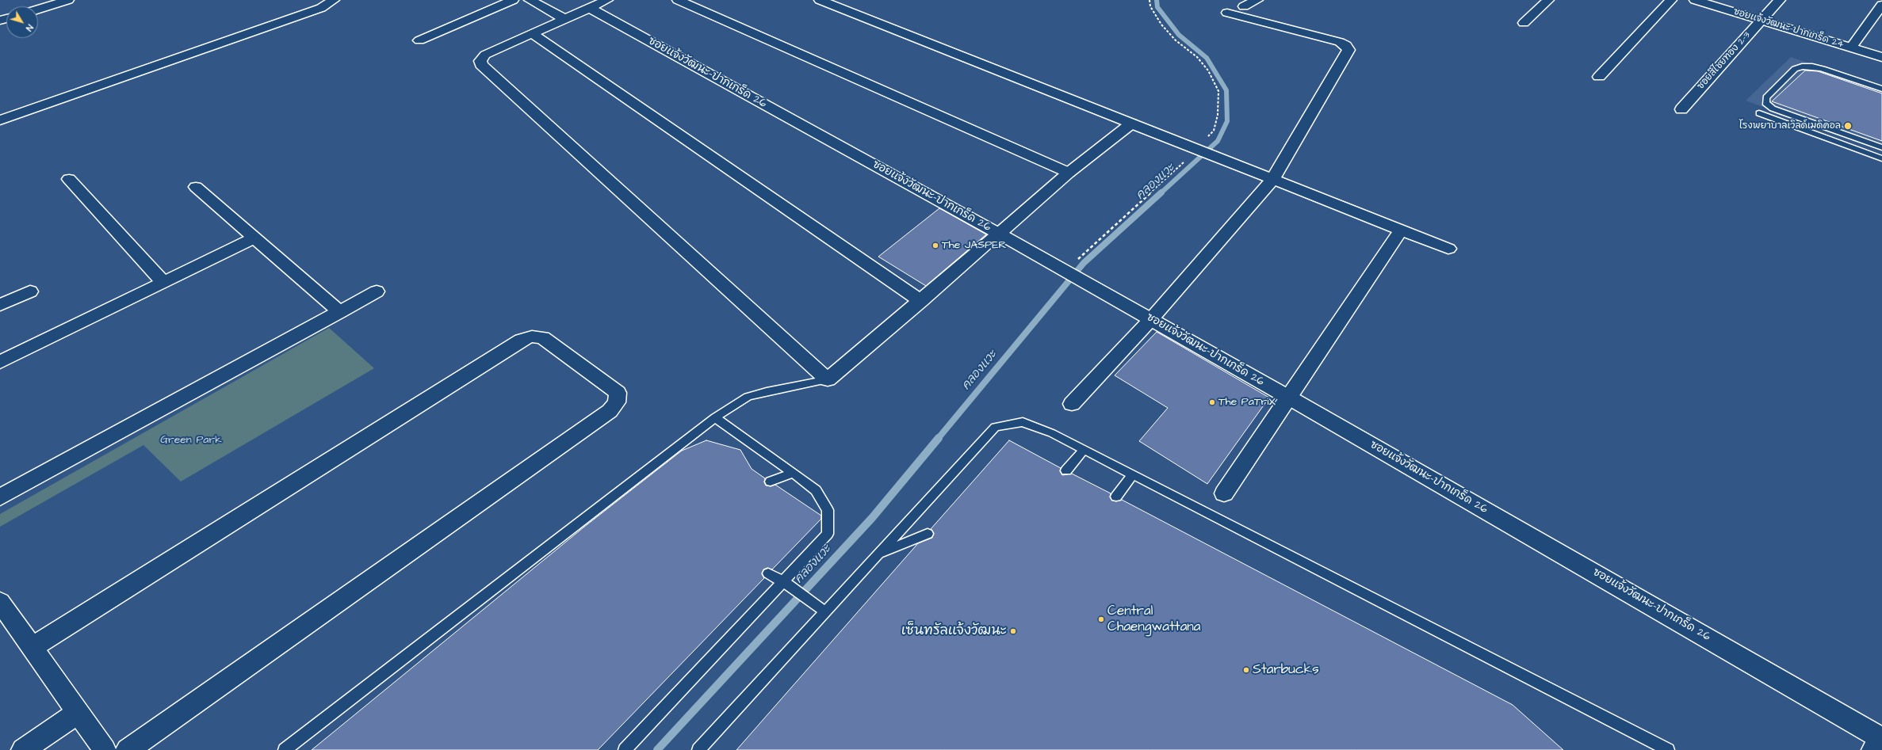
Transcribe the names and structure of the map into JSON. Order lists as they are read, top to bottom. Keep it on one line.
{"streets":{"street":["ซอยแจ้งวัฒนะ-ปากเกร็ด 24","ซอยสีไชยทอง 2-3","ซอยแจ้งวัฒนะ-ปากเกร็ด 26"]},"crossings":[["ซอยแจ้งวัฒนะ-ปากเกร็ด 24","ซอยสีไชยทอง 2-3"]],"water":["คลองแวะ"],"parks":["Green Park"],"places":["โรงพยาบาลเวิลด์เมดิคอล","The JASPER","The PaTriX","Central Chaengwattana","เซ็นทรัลแจ้งวัฒนะ","Starbucks"],"north":"bottom right"}
